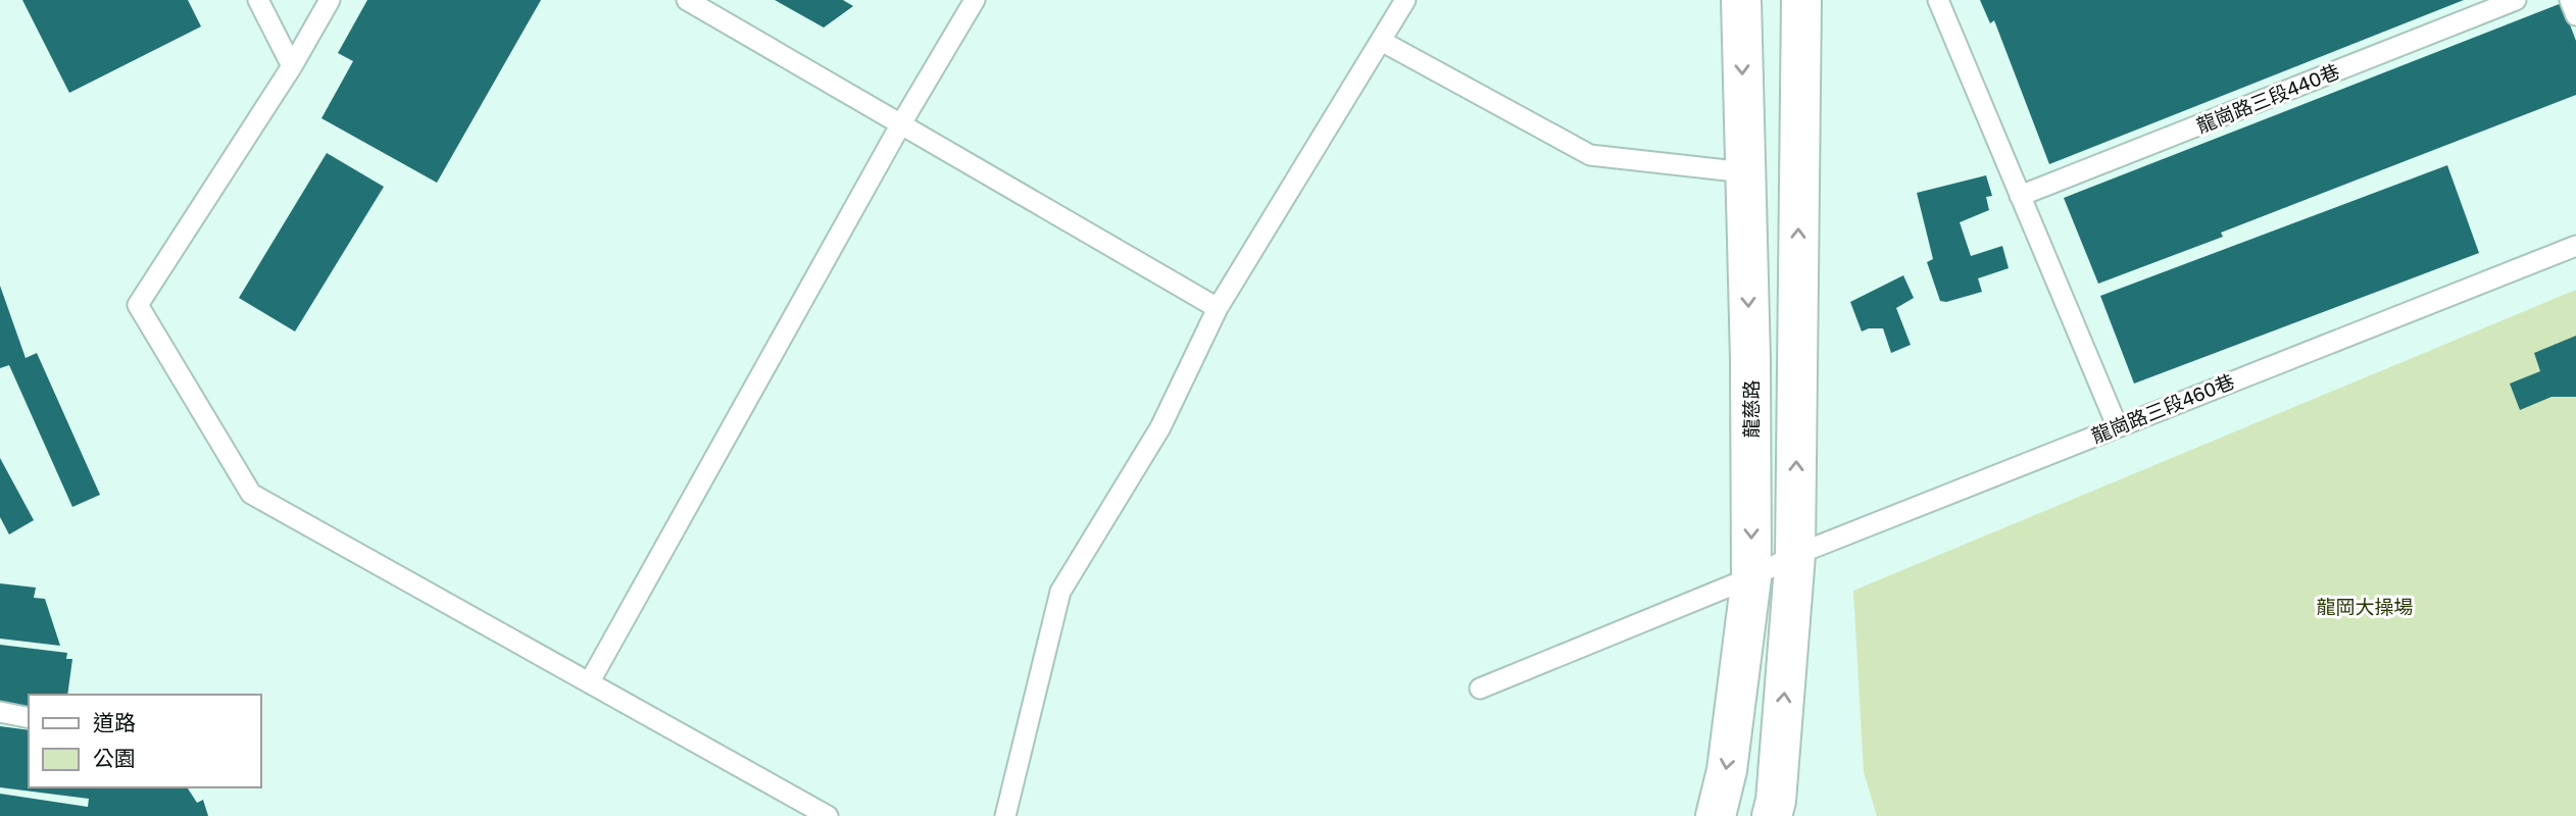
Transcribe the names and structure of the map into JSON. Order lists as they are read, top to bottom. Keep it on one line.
{"streets":{"street":["龍慈路"],"lane":["龍崗路三段440巷","龍崗路三段460巷"]},"crossings":[["龍崗路三段460巷","龍慈路"]],"parks":["龍岡大操場"],"legend":["道路","公園"]}
